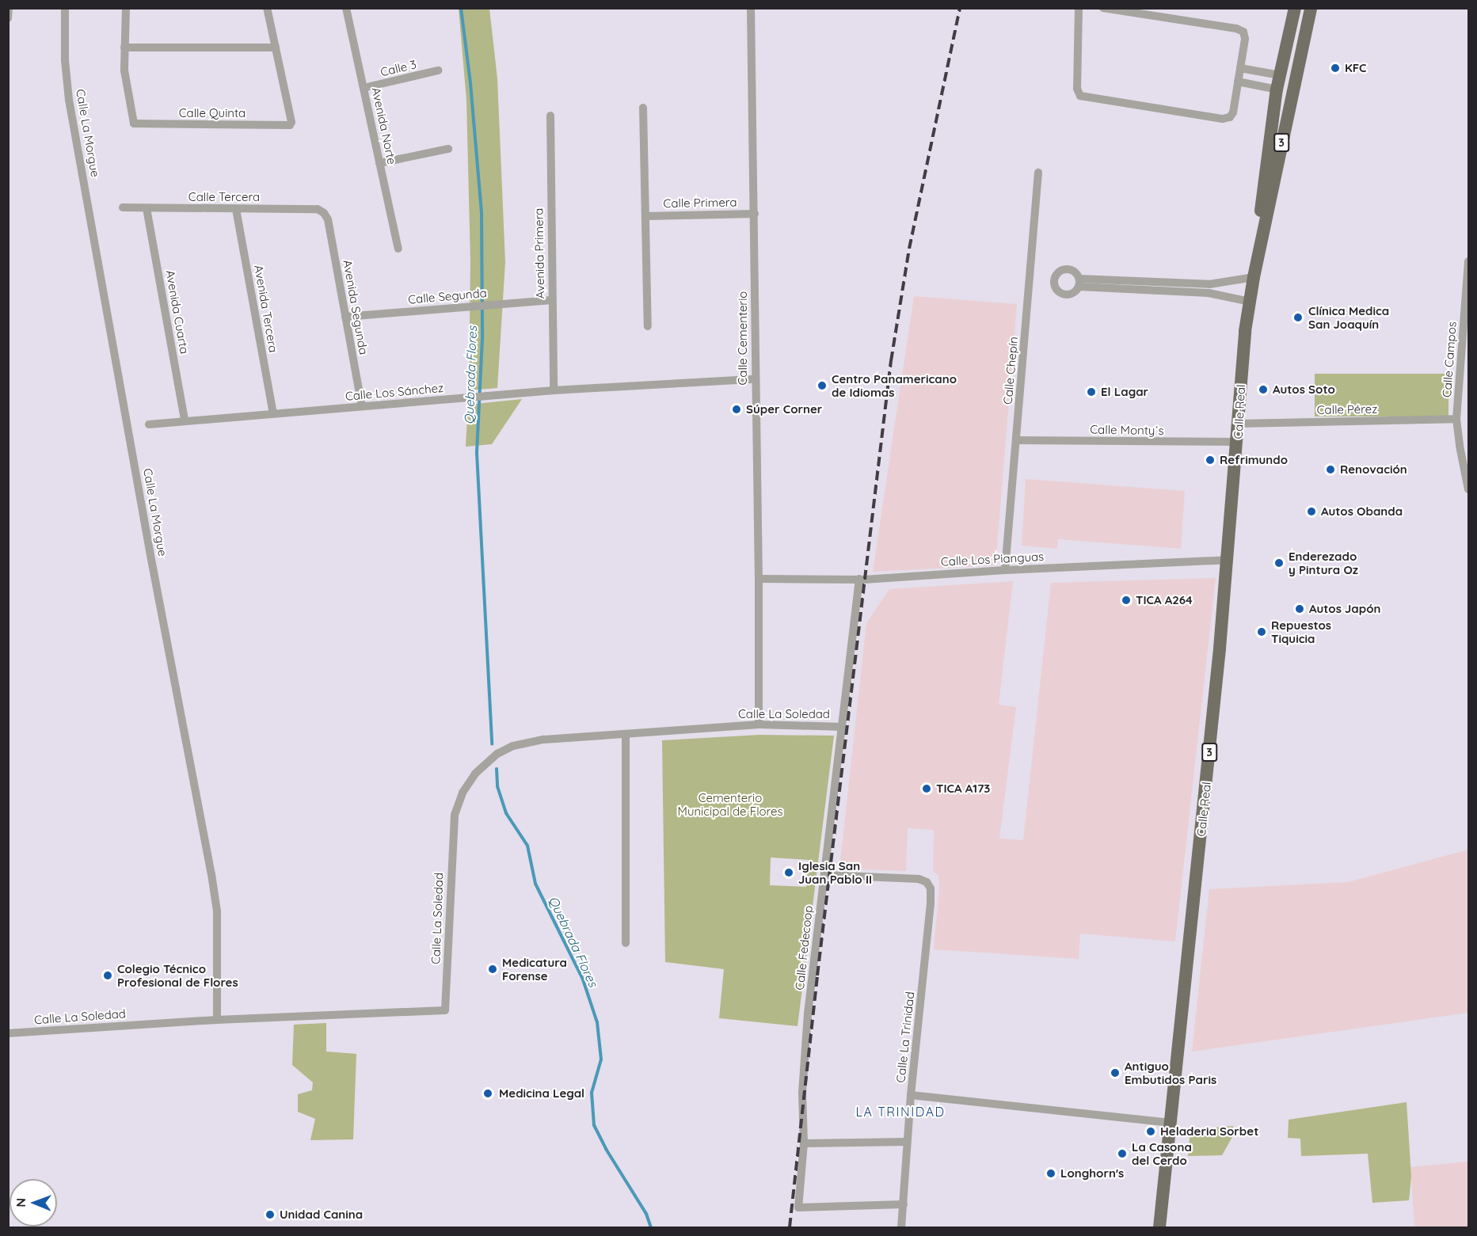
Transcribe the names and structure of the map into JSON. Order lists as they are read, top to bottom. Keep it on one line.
{"streets":{"main road":["3","Calle Real"],"street":["Calle 3","Calle Quinta","Avenida Norte","Calle La Morgue","Calle Tercera","Calle Primera","Avenida Primera","Calle Segunda","Avenida Segunda","Avenida Tercera","Avenida Cuarta","Calle Cementerio","Calle Campos","Calle Chepín","Calle Los Sánchez","Calle Pérez","Calle Monty´s","Calle Los Pianguas","Calle La Soledad","Calle Fedecoop","Calle La Trinidad"]},"crossings":[["Calle 3","Avenida Norte"],["Calle La Morgue","Calle La Soledad"],["Calle Tercera","Avenida Segunda"],["Calle Tercera","Avenida Tercera"],["Calle Tercera","Avenida Cuarta"],["Calle Primera","Calle Cementerio"],["Avenida Primera","Calle Segunda"],["Avenida Primera","Calle Los Sánchez"],["Calle Segunda","Avenida Segunda"],["Avenida Segunda","Calle Los Sánchez"],["Avenida Tercera","Calle Los Sánchez"],["Avenida Cuarta","Calle Los Sánchez"],["Calle Cementerio","Calle Los Sánchez"],["Calle Cementerio","Calle Los Pianguas"],["Calle Cementerio","Calle La Soledad"],["Calle Campos","Calle Pérez"],["Calle Chepín","Calle Monty´s"],["Calle Chepín","Calle Los Pianguas"],["Calle Pérez","Calle Real"],["Calle Real","Calle Monty´s"],["Calle Real","Calle Los Pianguas"],["Calle Real","Calle La Trinidad"],["Calle Los Pianguas","Calle Fedecoop"],["Calle La Soledad","Calle Fedecoop"],["Calle Fedecoop","Calle La Trinidad"]],"districts":["LA TRINIDAD"],"water":["Quebrada Flores"],"parks":["Cementerio Municipal de Flores"],"places":["KFC","Clínica Medica San Joaquín","Centro Panamericano de Idiomas","Autos Soto","El Lagar","Súper Corner","Refrimundo","Renovación","Autos Obanda","Enderezado y Pintura Oz","TICA A264","Autos Japón","Repuestos Tiquicia","TICA A173","Iglesia San Juan Pablo II","Medicatura Forense","Colegio Técnico Profesional de Flores","Antiguo Embutidos Paris","Medicina Legal","Heladeria Sorbet","La Casona del Cerdo","Longhorn's","Unidad Canina"],"north":"left"}
